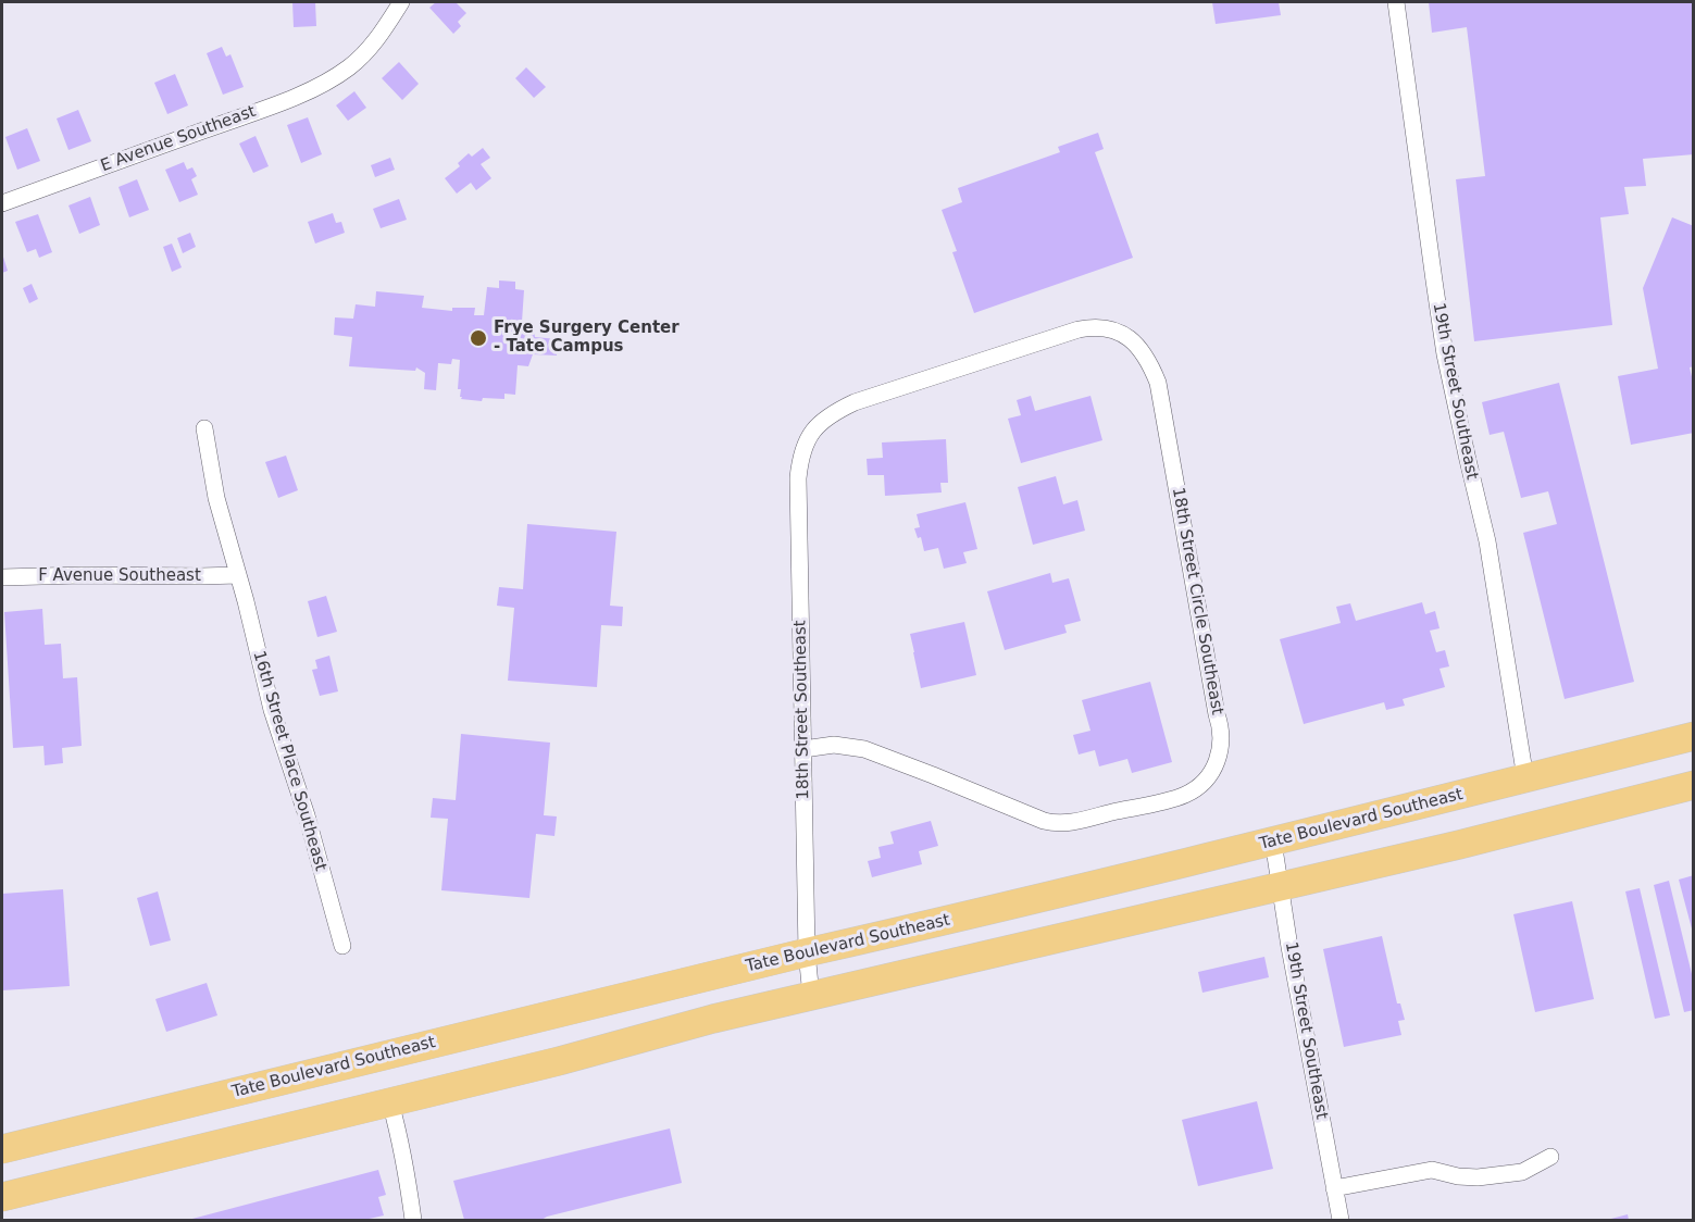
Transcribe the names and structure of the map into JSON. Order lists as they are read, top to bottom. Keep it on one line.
{"streets":{"main road":["Tate Boulevard Southeast"],"street":["E Avenue Southeast","19th Street Southeast","F Avenue Southeast","18th Street Circle Southeast","18th Street Southeast","16th Street Place Southeast"]},"crossings":[["19th Street Southeast","Tate Boulevard Southeast"],["F Avenue Southeast","16th Street Place Southeast"],["18th Street Circle Southeast","18th Street Southeast"],["18th Street Southeast","Tate Boulevard Southeast"]],"places":["Frye Surgery Center - Tate Campus"]}
